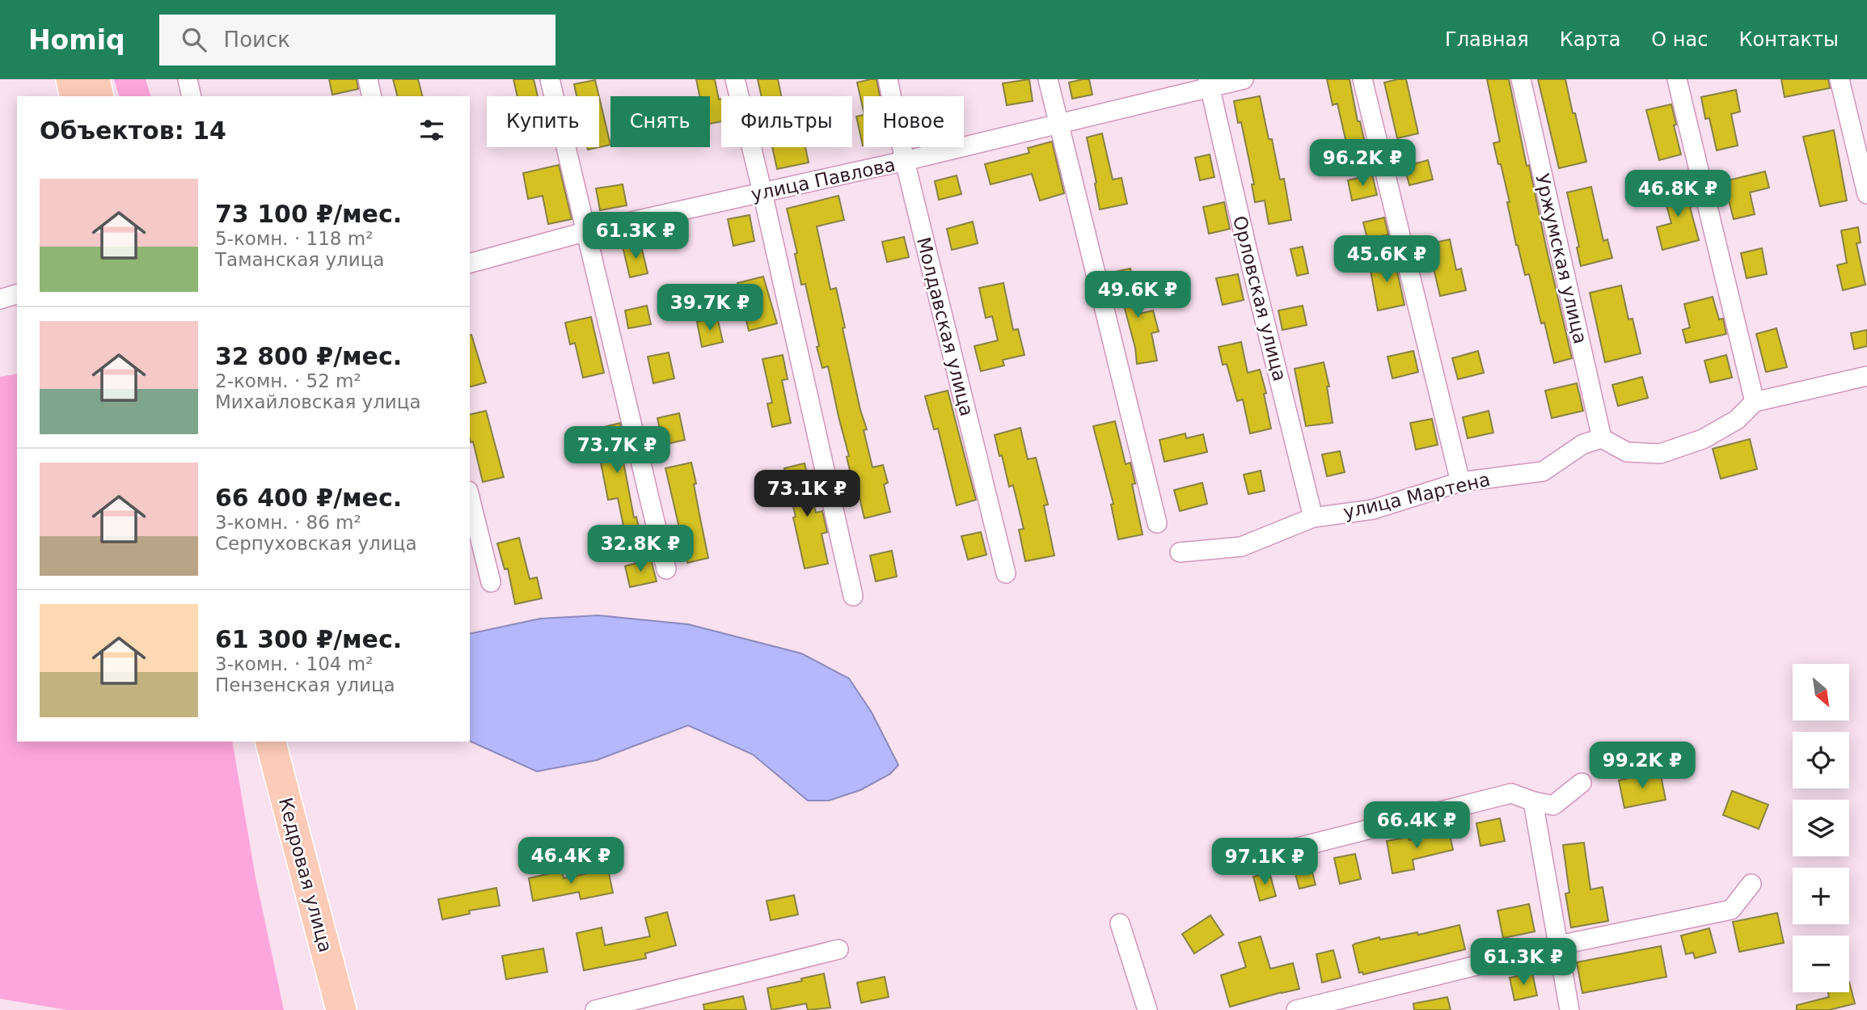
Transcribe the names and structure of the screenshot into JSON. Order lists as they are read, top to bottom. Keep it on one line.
{"streets":{"main road":["Кедровая улица"],"street":["улица Павлова","Уржумская улица","Орловская улица","Молдавская улица","улица Мартена"]},"crossings":[["улица Павлова","Орловская улица"],["улица Павлова","Молдавская улица"],["Уржумская улица","улица Мартена"],["Орловская улица","улица Мартена"]],"north":"bottom right","page":{"header":"Homiq","search":"Поиск","nav":["Главная","Карта","О нас","Контакты"],"chip":["Купить","Снять","Фильтры","Новое"],"heading":"Объектов: 14","price":["96.2K ₽","46.8K ₽","61.3K ₽","45.6K ₽","49.6K ₽","39.7K ₽","73.7K ₽","73.1K ₽","32.8K ₽","99.2K ₽","66.4K ₽","46.4K ₽","97.1K ₽","61.3K ₽"],"list":[{"name":"73 100 ₽/мес.","note":"5-комн. · 118 m² · Таманская улица"},{"name":"32 800 ₽/мес.","note":"2-комн. · 52 m² · Михайловская улица"},{"name":"66 400 ₽/мес.","note":"3-комн. · 86 m² · Серпуховская улица"},{"name":"61 300 ₽/мес.","note":"3-комн. · 104 m² · Пензенская улица"}],"map_buttons":["+","−"]}}
